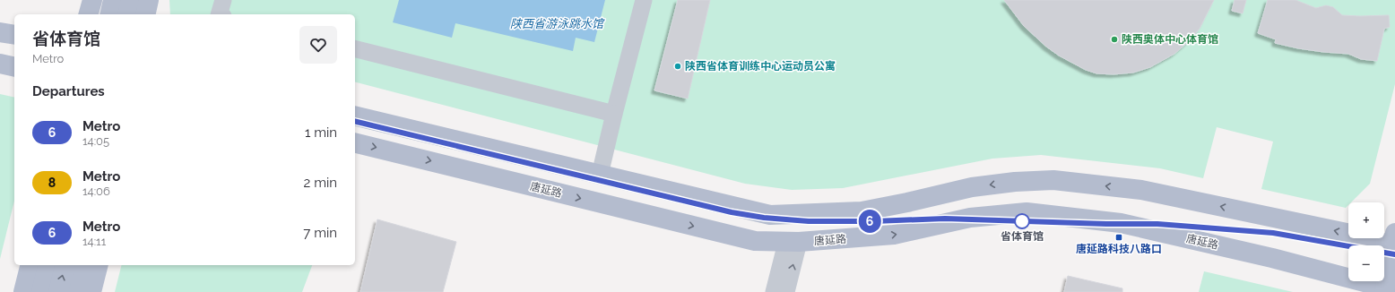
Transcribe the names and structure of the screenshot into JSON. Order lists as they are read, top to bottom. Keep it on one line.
{"streets":{"main road":["唐延路"]},"water":["陕西省游泳跳水馆"],"places":{"other":["陕西奥体中心体育馆","陕西省体育训练中心运动员公寓","省体育馆"],"transit":["唐延路科技八路口"]},"lines":["metro line 6"],"page":{"on_map":"6","heading":[["省体育馆","Metro"],"Departures"],"list":[{"mark":"6","name":"Metro","note":"14:05","value":"1 min"},{"mark":"8","name":"Metro","note":"14:06","value":"2 min"},{"mark":"6","name":"Metro","note":"14:11","value":"7 min"}],"map_buttons":["+","−"]}}
